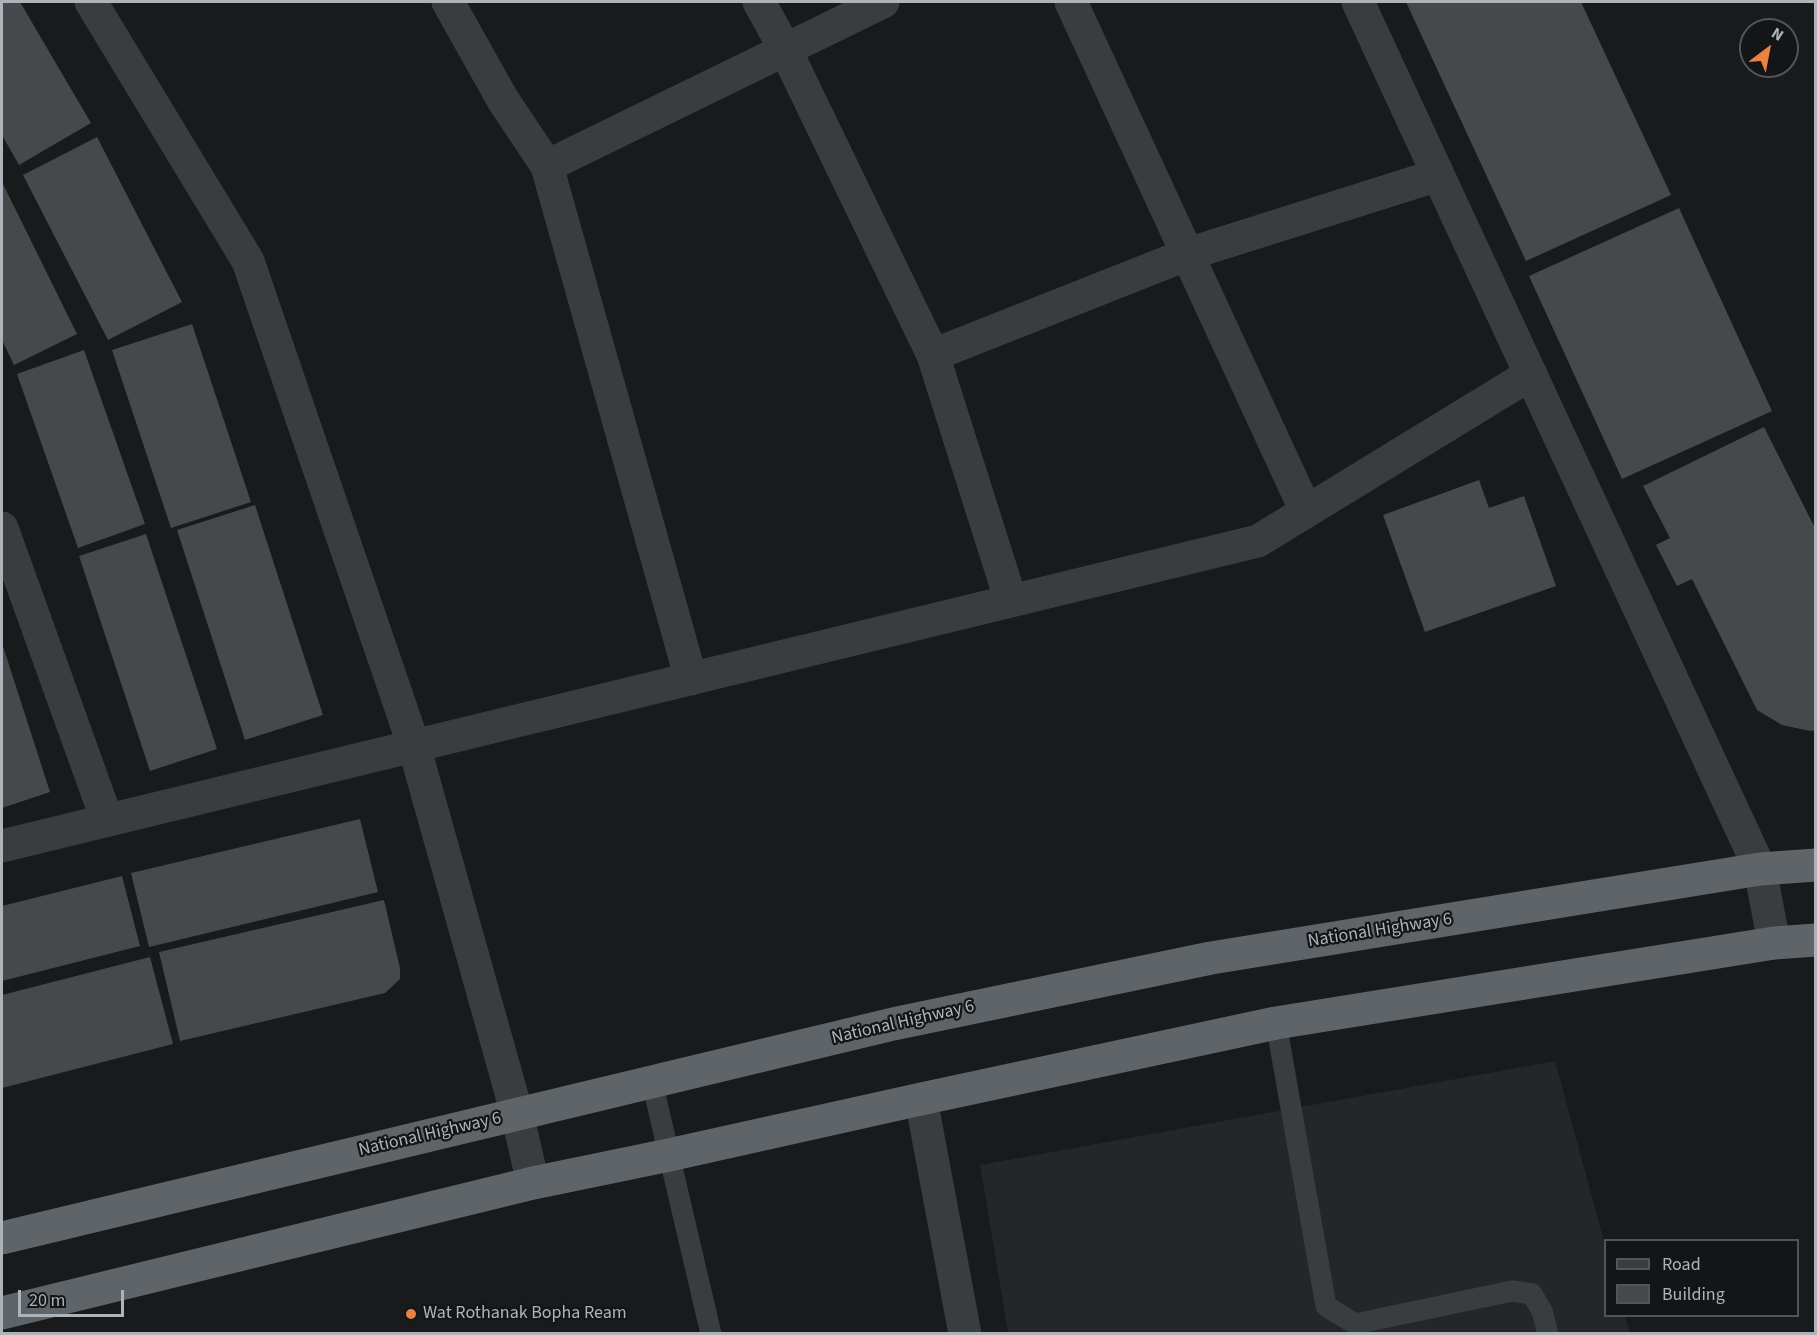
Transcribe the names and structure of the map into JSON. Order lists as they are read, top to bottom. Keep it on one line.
{"streets":{"highway":["National Highway 6"]},"places":["Wat Rothanak Bopha Ream"],"legend":["Road","Building"],"scale_bar":"20 m","north":"top right"}
